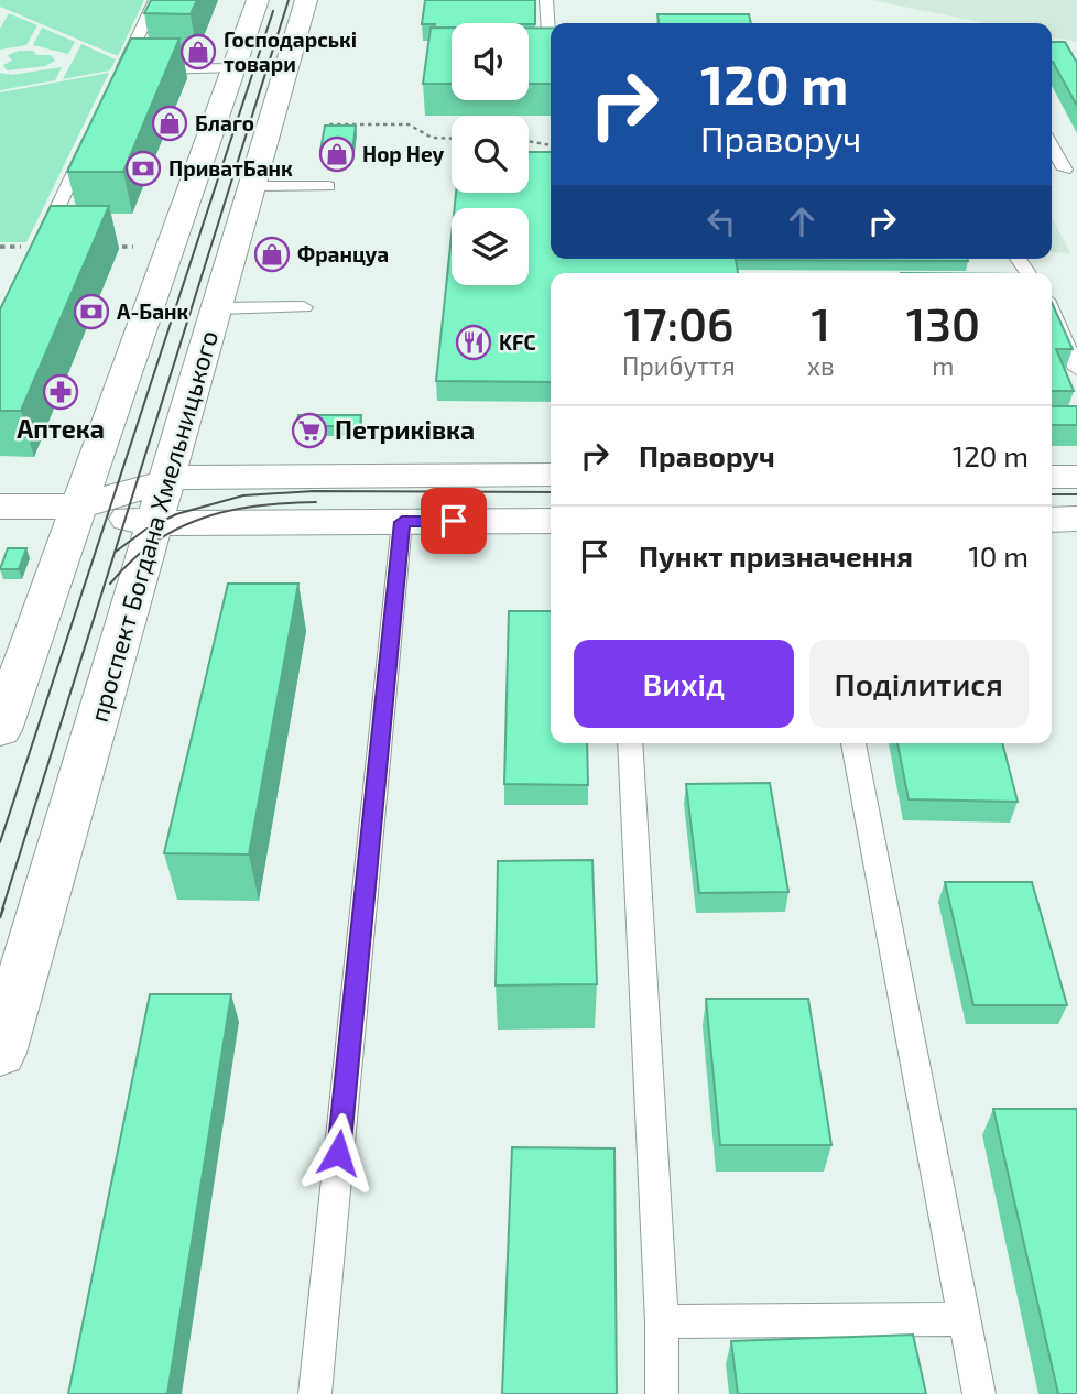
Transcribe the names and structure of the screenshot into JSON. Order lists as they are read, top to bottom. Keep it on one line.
{"streets":{"main road":["проспект Богдана Хмельницького"]},"places":{"shop":["Господарські товари","Благо","Hop Hey","Француа"],"bank":["ПриватБанк","А-Банк"],"restaurant":["KFC"],"pharmacy":["Аптека"],"supermarket":["Петриківка"]},"page":{"turn":["120 m","Праворуч"],"eta":["17:06","Прибуття","1","хв","130","m"],"list":[{"name":"Праворуч","value":"120 m"},{"name":"Пункт призначення","value":"10 m"}],"buttons":["Вихід","Поділитися"]}}
